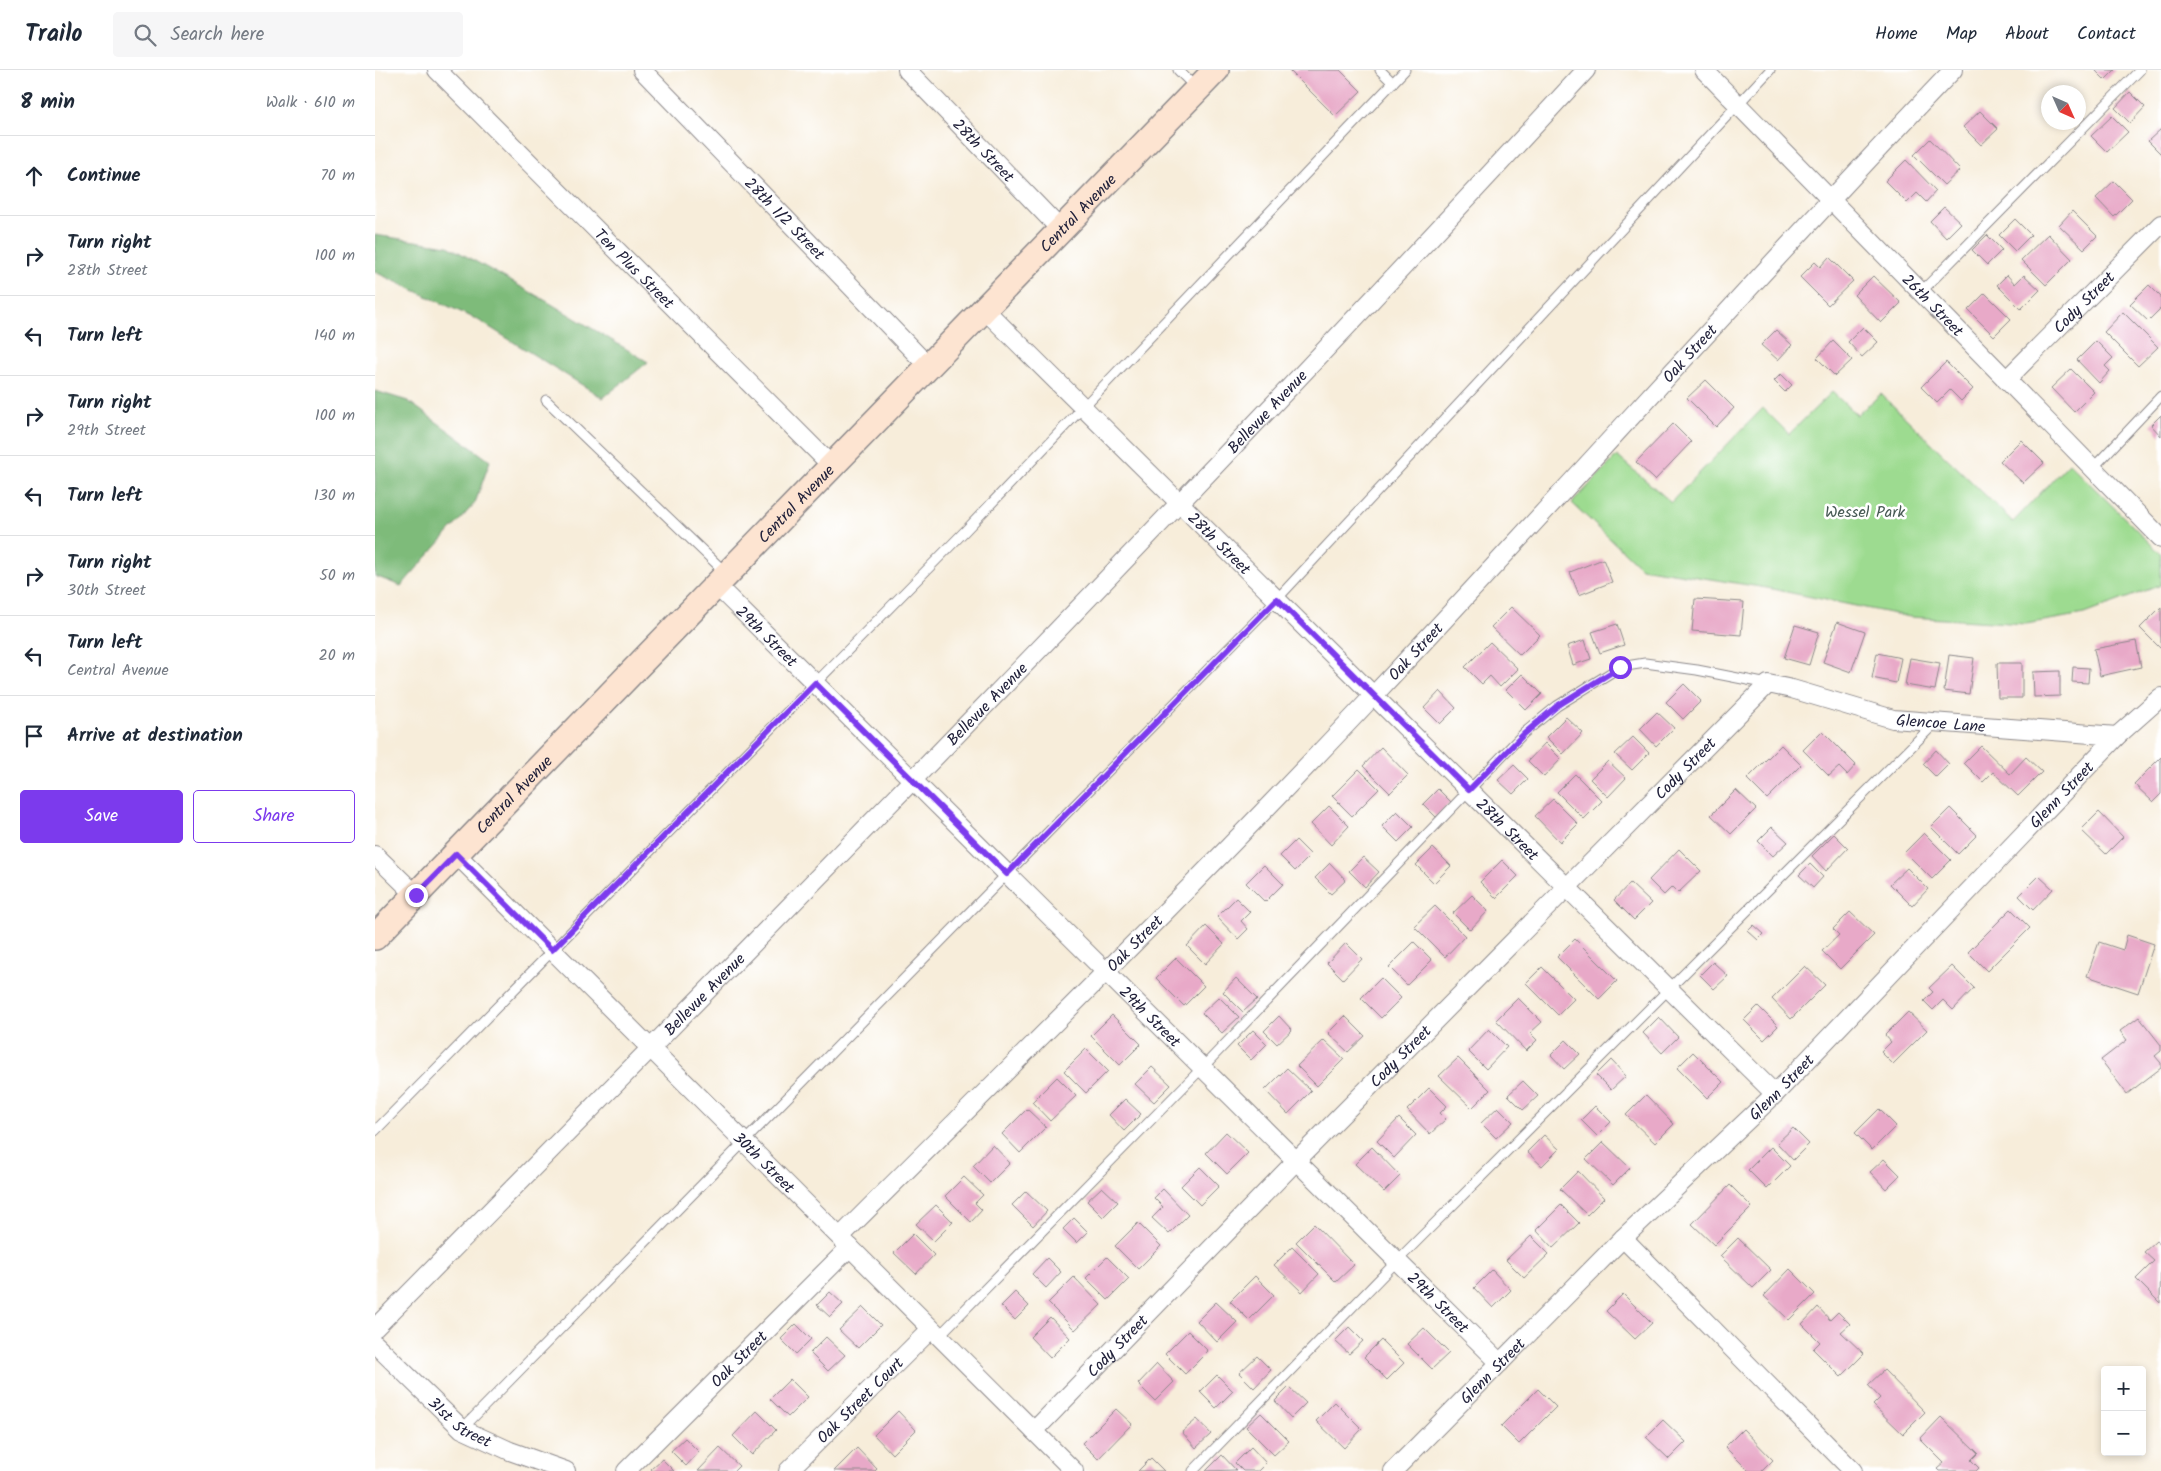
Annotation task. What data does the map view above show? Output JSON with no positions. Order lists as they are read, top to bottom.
{
  "streets": {
    "street": [
      "28th Street",
      "Central Avenue",
      "28th 1/2 Street",
      "Ten Plus Street",
      "Cody Street",
      "26th Street",
      "Oak Street",
      "Bellevue Avenue",
      "29th Street",
      "Glencoe Lane",
      "Glenn Street",
      "30th Street",
      "Oak Street Court",
      "31st Street"
    ]
  },
  "crossings": [
    ["28th Street", "Central Avenue"],
    ["28th Street", "Cody Street"],
    ["28th Street", "Oak Street"],
    ["28th Street", "Bellevue Avenue"],
    ["28th Street", "Glenn Street"],
    ["Central Avenue", "28th 1/2 Street"],
    ["Central Avenue", "Ten Plus Street"],
    ["Central Avenue", "29th Street"],
    ["Central Avenue", "30th Street"],
    ["Cody Street", "26th Street"],
    ["Cody Street", "29th Street"],
    ["Cody Street", "Glencoe Lane"],
    ["Cody Street", "30th Street"],
    ["26th Street", "Oak Street"],
    ["Oak Street", "29th Street"],
    ["Oak Street", "30th Street"],
    ["Bellevue Avenue", "29th Street"],
    ["Bellevue Avenue", "30th Street"],
    ["29th Street", "Glenn Street"],
    ["Glencoe Lane", "Glenn Street"],
    ["30th Street", "Oak Street Court"]
  ],
  "parks": ["Wessel Park"],
  "north": "bottom right",
  "page": {
    "header": "Trailo",
    "search": "Search here",
    "nav": [
      "Home",
      "Map",
      "About",
      "Contact"
    ],
    "heading": ["8 min", "Walk · 610 m"],
    "list": [
      ["Continue", "70 m"],
      ["Turn right", "28th Street", "100 m"],
      ["Turn left", "140 m"],
      ["Turn right", "29th Street", "100 m"],
      ["Turn left", "130 m"],
      ["Turn right", "30th Street", "50 m"],
      ["Turn left", "Central Avenue", "20 m"],
      "Arrive at destination"
    ],
    "buttons": ["Save", "Share"],
    "map_buttons": ["+", "−"]
  }
}
